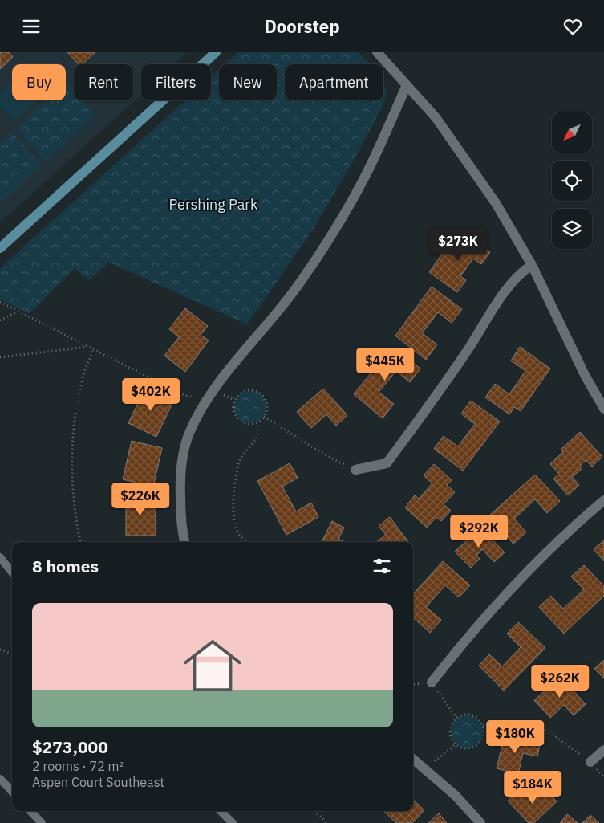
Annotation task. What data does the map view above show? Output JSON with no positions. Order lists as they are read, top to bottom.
{
  "parks": ["Pershing Park"],
  "north": "bottom left",
  "page": {
    "header": "Doorstep",
    "chip": [
      "Buy",
      "Rent",
      "Filters",
      "New",
      "Apartment"
    ],
    "price": [
      "$273K",
      "$445K",
      "$402K",
      "$226K",
      "$292K",
      "$262K",
      "$180K",
      "$184K"
    ],
    "heading": "8 homes",
    "list": [
      {
        "name": "$273,000",
        "note": "2 rooms · 72 m² · Aspen Court Southeast"
      }
    ]
  }
}
